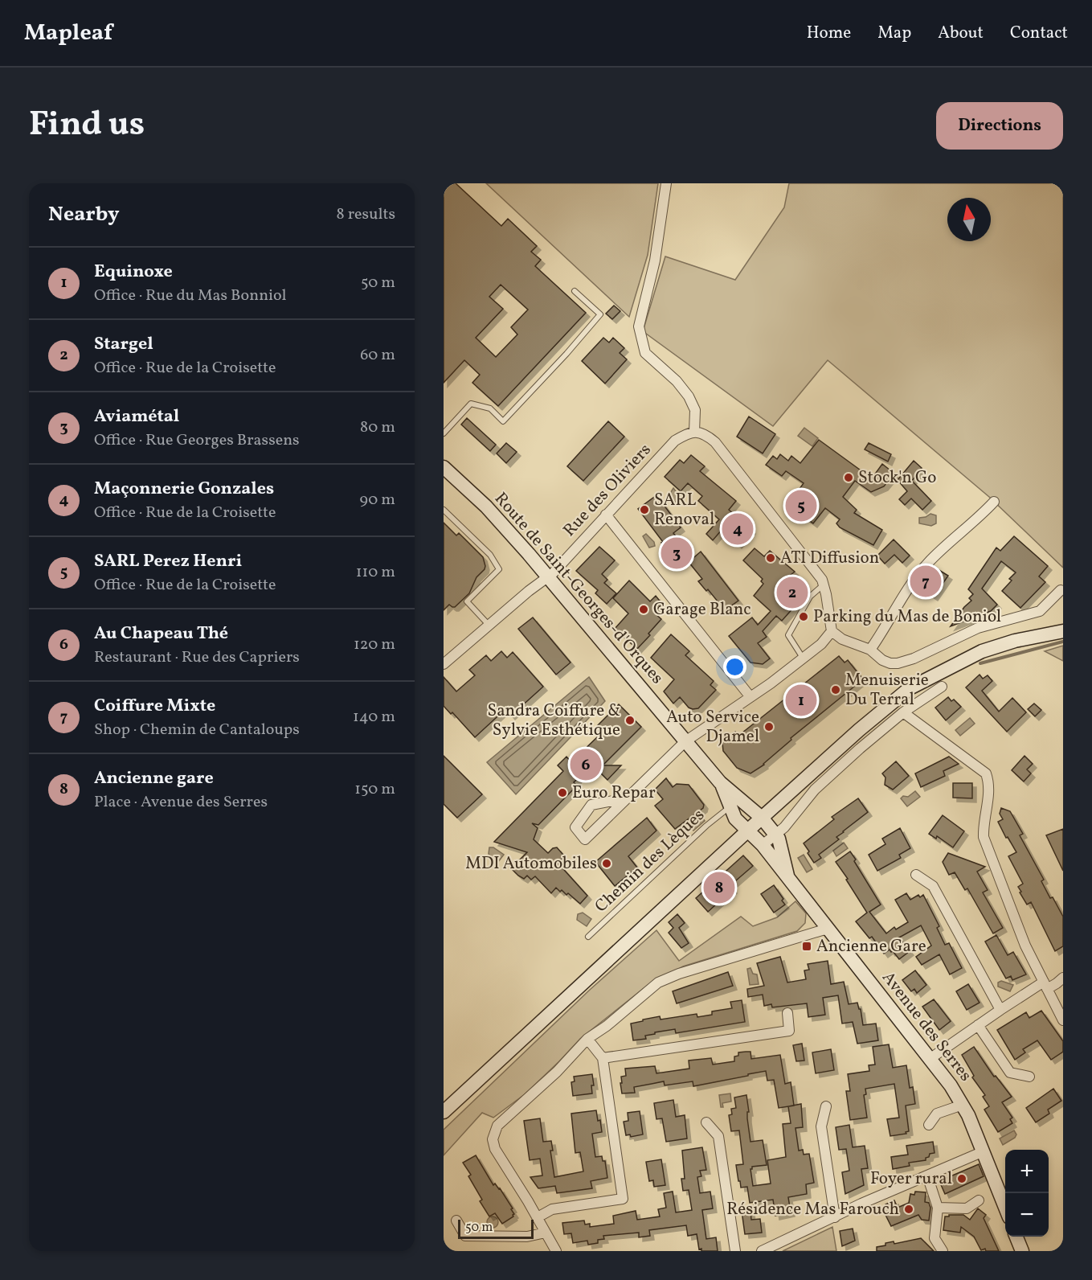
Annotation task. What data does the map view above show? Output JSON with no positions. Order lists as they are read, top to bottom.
{
  "streets": {
    "street": ["Rue des Oliviers", "Route de Saint-Georges-d'Orques", "Avenue des Serres"],
    "lane": ["Chemin des Lèques"]
  },
  "crossings": [
    ["Rue des Oliviers", "Route de Saint-Georges-d'Orques"],
    ["Route de Saint-Georges-d'Orques", "Chemin des Lèques"],
    ["Route de Saint-Georges-d'Orques", "Avenue des Serres"]
  ],
  "places": {
    "other": [
      "Stock'n Go",
      "SARL Renoval",
      "ATI Diffusion",
      "Garage Blanc",
      "Parking du Mas de Boniol",
      "Menuiserie Du Terral",
      "Sandra Coiffure & Sylvie Esthétique",
      "Auto Service Djamel",
      "Euro Repar",
      "MDI Automobiles",
      "Foyer rural",
      "Résidence Mas Farouch"
    ],
    "transit": ["Ancienne Gare"]
  },
  "scale_bar": "50 m",
  "north": "top",
  "page": {
    "header": "Mapleaf",
    "nav": [
      "Home",
      "Map",
      "About",
      "Contact"
    ],
    "title": "Find us",
    "buttons": "Directions",
    "heading": ["Nearby", "8 results"],
    "list": [
      {
        "mark": "1",
        "name": "Equinoxe",
        "note": "Office · Rue du Mas Bonniol",
        "value": "50 m"
      },
      {
        "mark": "2",
        "name": "Stargel",
        "note": "Office · Rue de la Croisette",
        "value": "60 m"
      },
      {
        "mark": "3",
        "name": "Aviamétal",
        "note": "Office · Rue Georges Brassens",
        "value": "80 m"
      },
      {
        "mark": "4",
        "name": "Maçonnerie Gonzales",
        "note": "Office · Rue de la Croisette",
        "value": "90 m"
      },
      {
        "mark": "5",
        "name": "SARL Perez Henri",
        "note": "Office · Rue de la Croisette",
        "value": "110 m"
      },
      {
        "mark": "6",
        "name": "Au Chapeau Thé",
        "note": "Restaurant · Rue des Capriers",
        "value": "120 m"
      },
      {
        "mark": "7",
        "name": "Coiffure Mixte",
        "note": "Shop · Chemin de Cantaloups",
        "value": "140 m"
      },
      {
        "mark": "8",
        "name": "Ancienne gare",
        "note": "Place · Avenue des Serres",
        "value": "150 m"
      }
    ],
    "pins": [
      "5",
      "4",
      "3",
      "7",
      "2",
      "1",
      "6",
      "8"
    ],
    "map_buttons": ["+", "−"],
    "scale": "50 m"
  }
}
